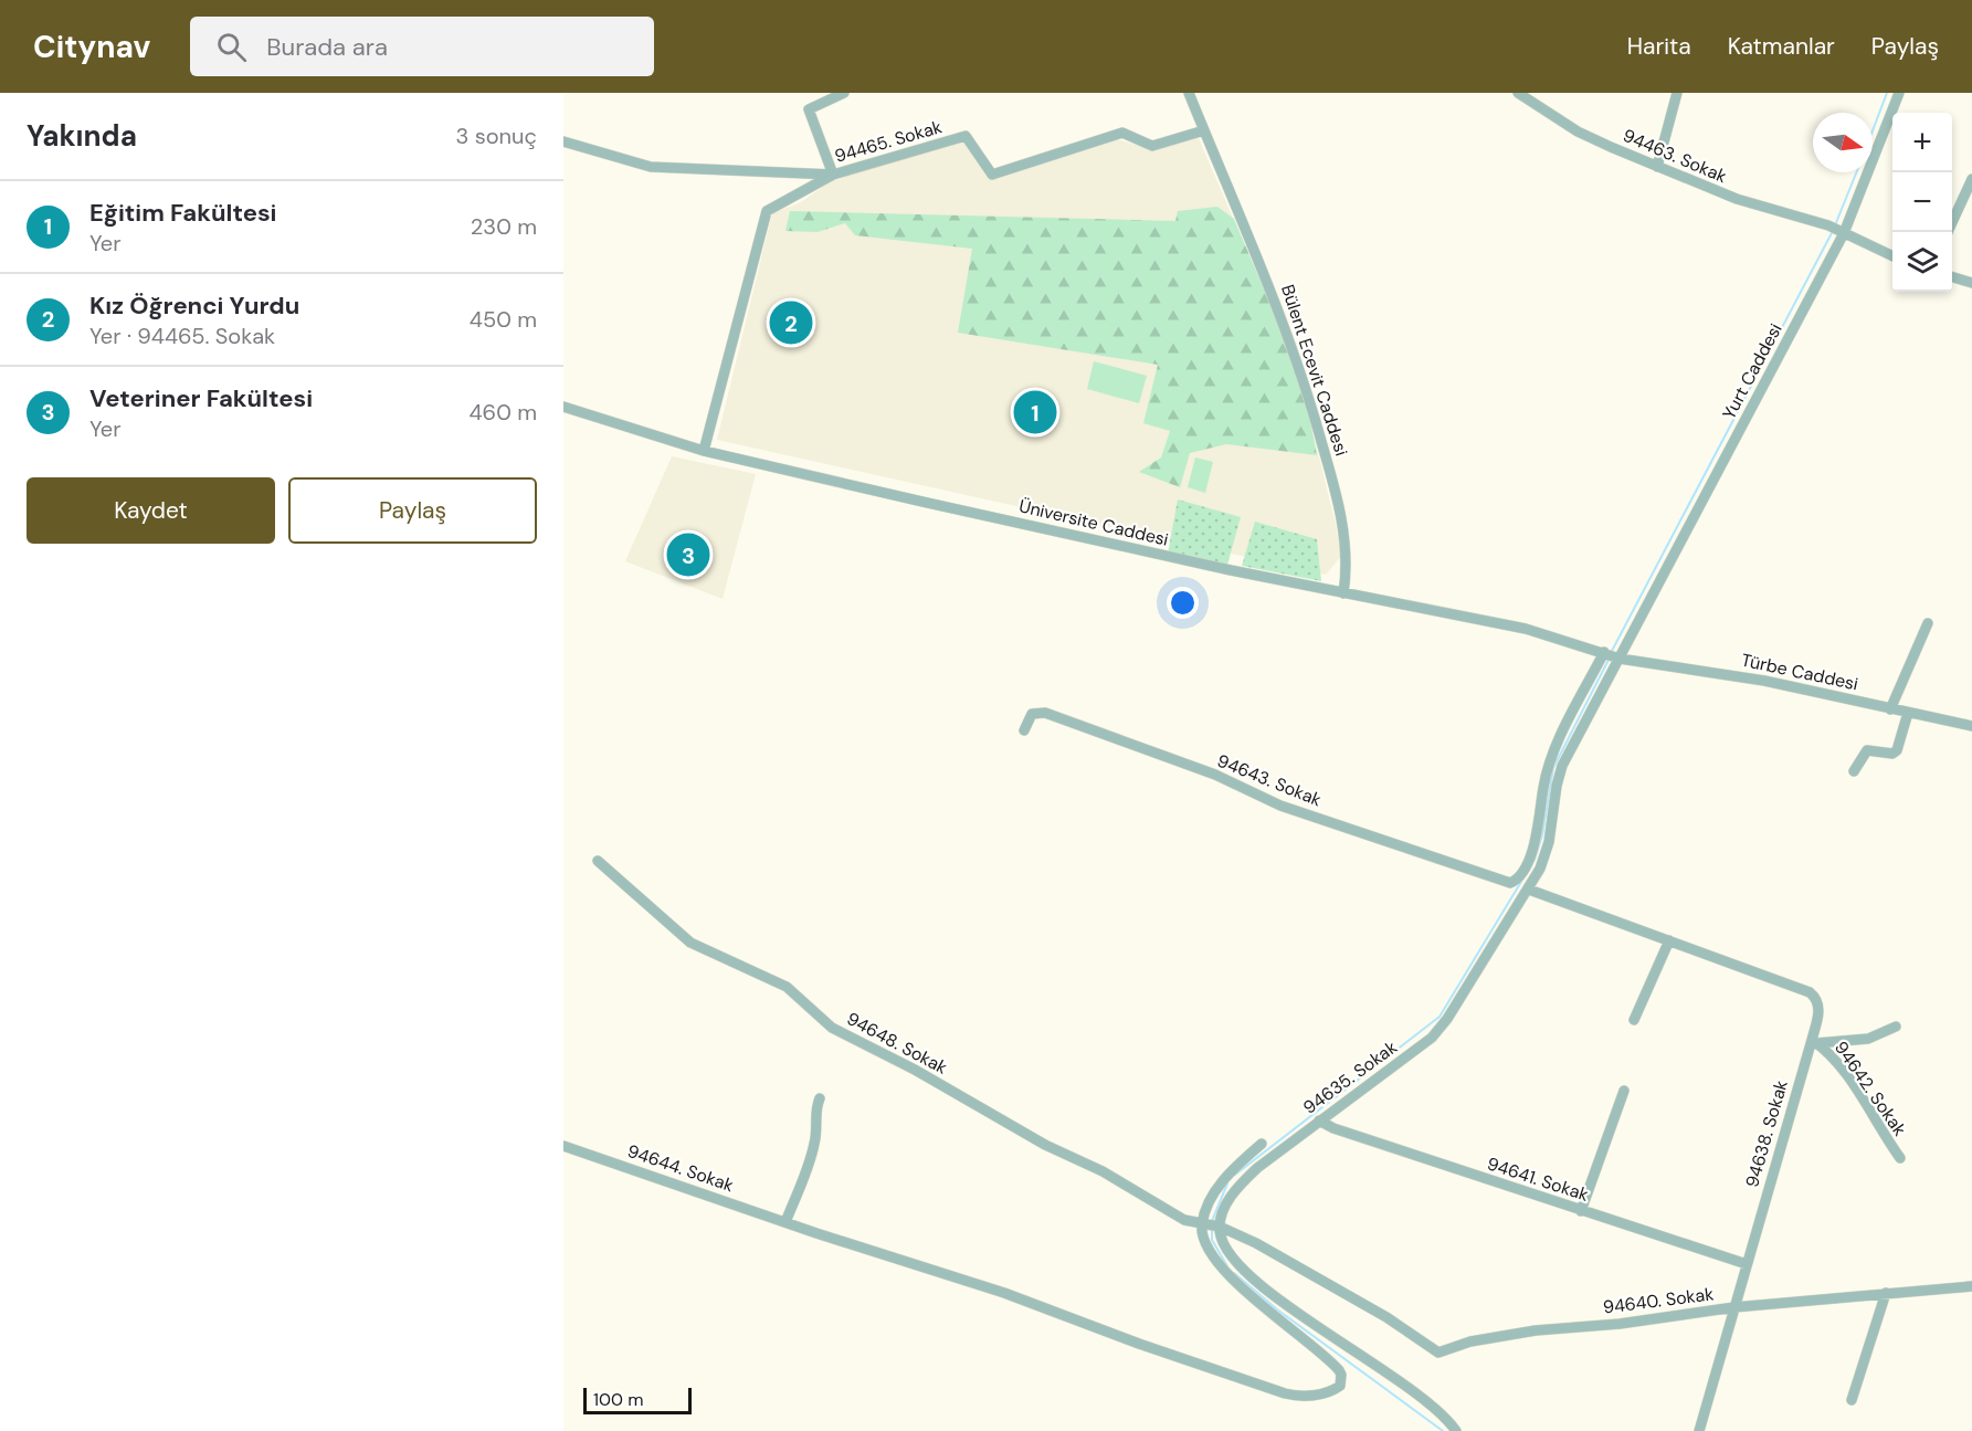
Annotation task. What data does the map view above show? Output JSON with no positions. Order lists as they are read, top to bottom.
{
  "streets": {
    "street": [
      "94465. Sokak",
      "94463. Sokak",
      "Bülent Ecevit Caddesi",
      "Yurt Caddesi",
      "Üniversite Caddesi",
      "Türbe Caddesi",
      "94643. Sokak",
      "94648. Sokak",
      "94635. Sokak",
      "94642. Sokak",
      "94638. Sokak",
      "94644. Sokak",
      "94641. Sokak",
      "94640. Sokak"
    ]
  },
  "crossings": [
    ["94465. Sokak", "Bülent Ecevit Caddesi"],
    ["94465. Sokak", "Üniversite Caddesi"],
    ["94463. Sokak", "Yurt Caddesi"],
    ["Bülent Ecevit Caddesi", "Üniversite Caddesi"],
    ["Yurt Caddesi", "Üniversite Caddesi"],
    ["Yurt Caddesi", "Türbe Caddesi"],
    ["Yurt Caddesi", "94635. Sokak"],
    ["Üniversite Caddesi", "Türbe Caddesi"],
    ["Üniversite Caddesi", "94643. Sokak"],
    ["Üniversite Caddesi", "94635. Sokak"],
    ["Türbe Caddesi", "94635. Sokak"],
    ["94648. Sokak", "94635. Sokak"],
    ["94648. Sokak", "94644. Sokak"],
    ["94648. Sokak", "94640. Sokak"],
    ["94635. Sokak", "94638. Sokak"],
    ["94635. Sokak", "94641. Sokak"],
    ["94635. Sokak", "94640. Sokak"],
    ["94642. Sokak", "94638. Sokak"],
    ["94638. Sokak", "94641. Sokak"],
    ["94638. Sokak", "94640. Sokak"]
  ],
  "scale_bar": "100 m",
  "north": "right",
  "page": {
    "header": "Citynav",
    "search": "Burada ara",
    "nav": ["Harita", "Katmanlar", "Paylaş"],
    "heading": ["Yakında", "3 sonuç"],
    "map_buttons": ["+", "−"],
    "list": [
      {
        "mark": "1",
        "name": "Eğitim Fakültesi",
        "note": "Yer",
        "value": "230 m"
      },
      {
        "mark": "2",
        "name": "Kız Öğrenci Yurdu",
        "note": "Yer · 94465. Sokak",
        "value": "450 m"
      },
      {
        "mark": "3",
        "name": "Veteriner Fakültesi",
        "note": "Yer",
        "value": "460 m"
      }
    ],
    "pins": ["2", "1", "3"],
    "buttons": ["Kaydet", "Paylaş"],
    "scale": "100 m"
  }
}
